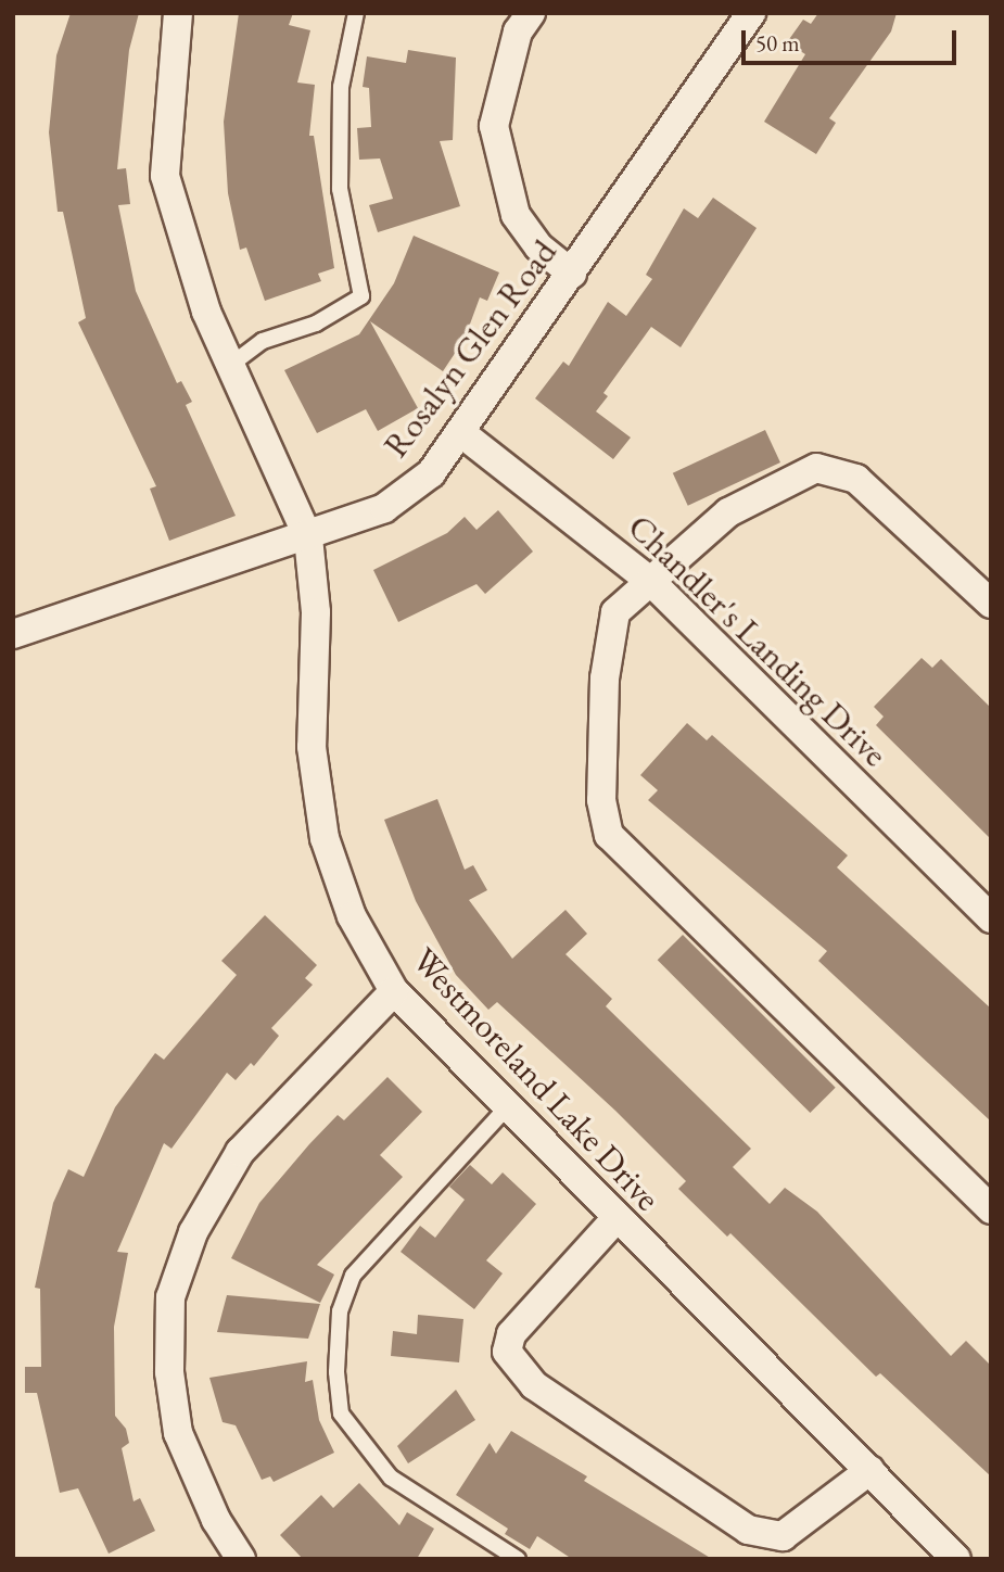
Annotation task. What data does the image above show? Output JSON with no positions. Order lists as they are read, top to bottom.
{
  "streets": {
    "street": ["Rosalyn Glen Road", "Chandler's Landing Drive", "Westmoreland Lake Drive"]
  },
  "crossings": [
    ["Rosalyn Glen Road", "Chandler's Landing Drive"],
    ["Rosalyn Glen Road", "Westmoreland Lake Drive"]
  ],
  "scale_bar": "50 m"
}
